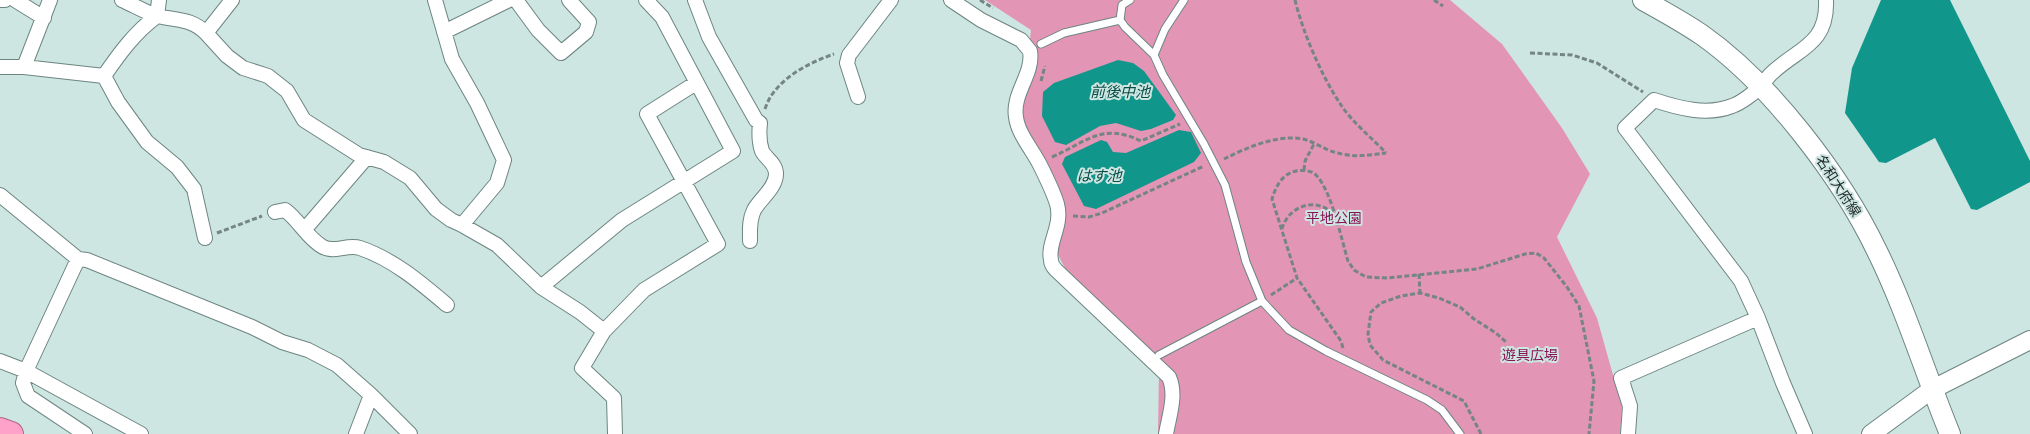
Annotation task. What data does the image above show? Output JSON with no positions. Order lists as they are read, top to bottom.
{
  "streets": {
    "main road": ["名和大府線"]
  },
  "water": ["前後中池", "はす池"],
  "parks": ["平地公園", "遊具広場"]
}
